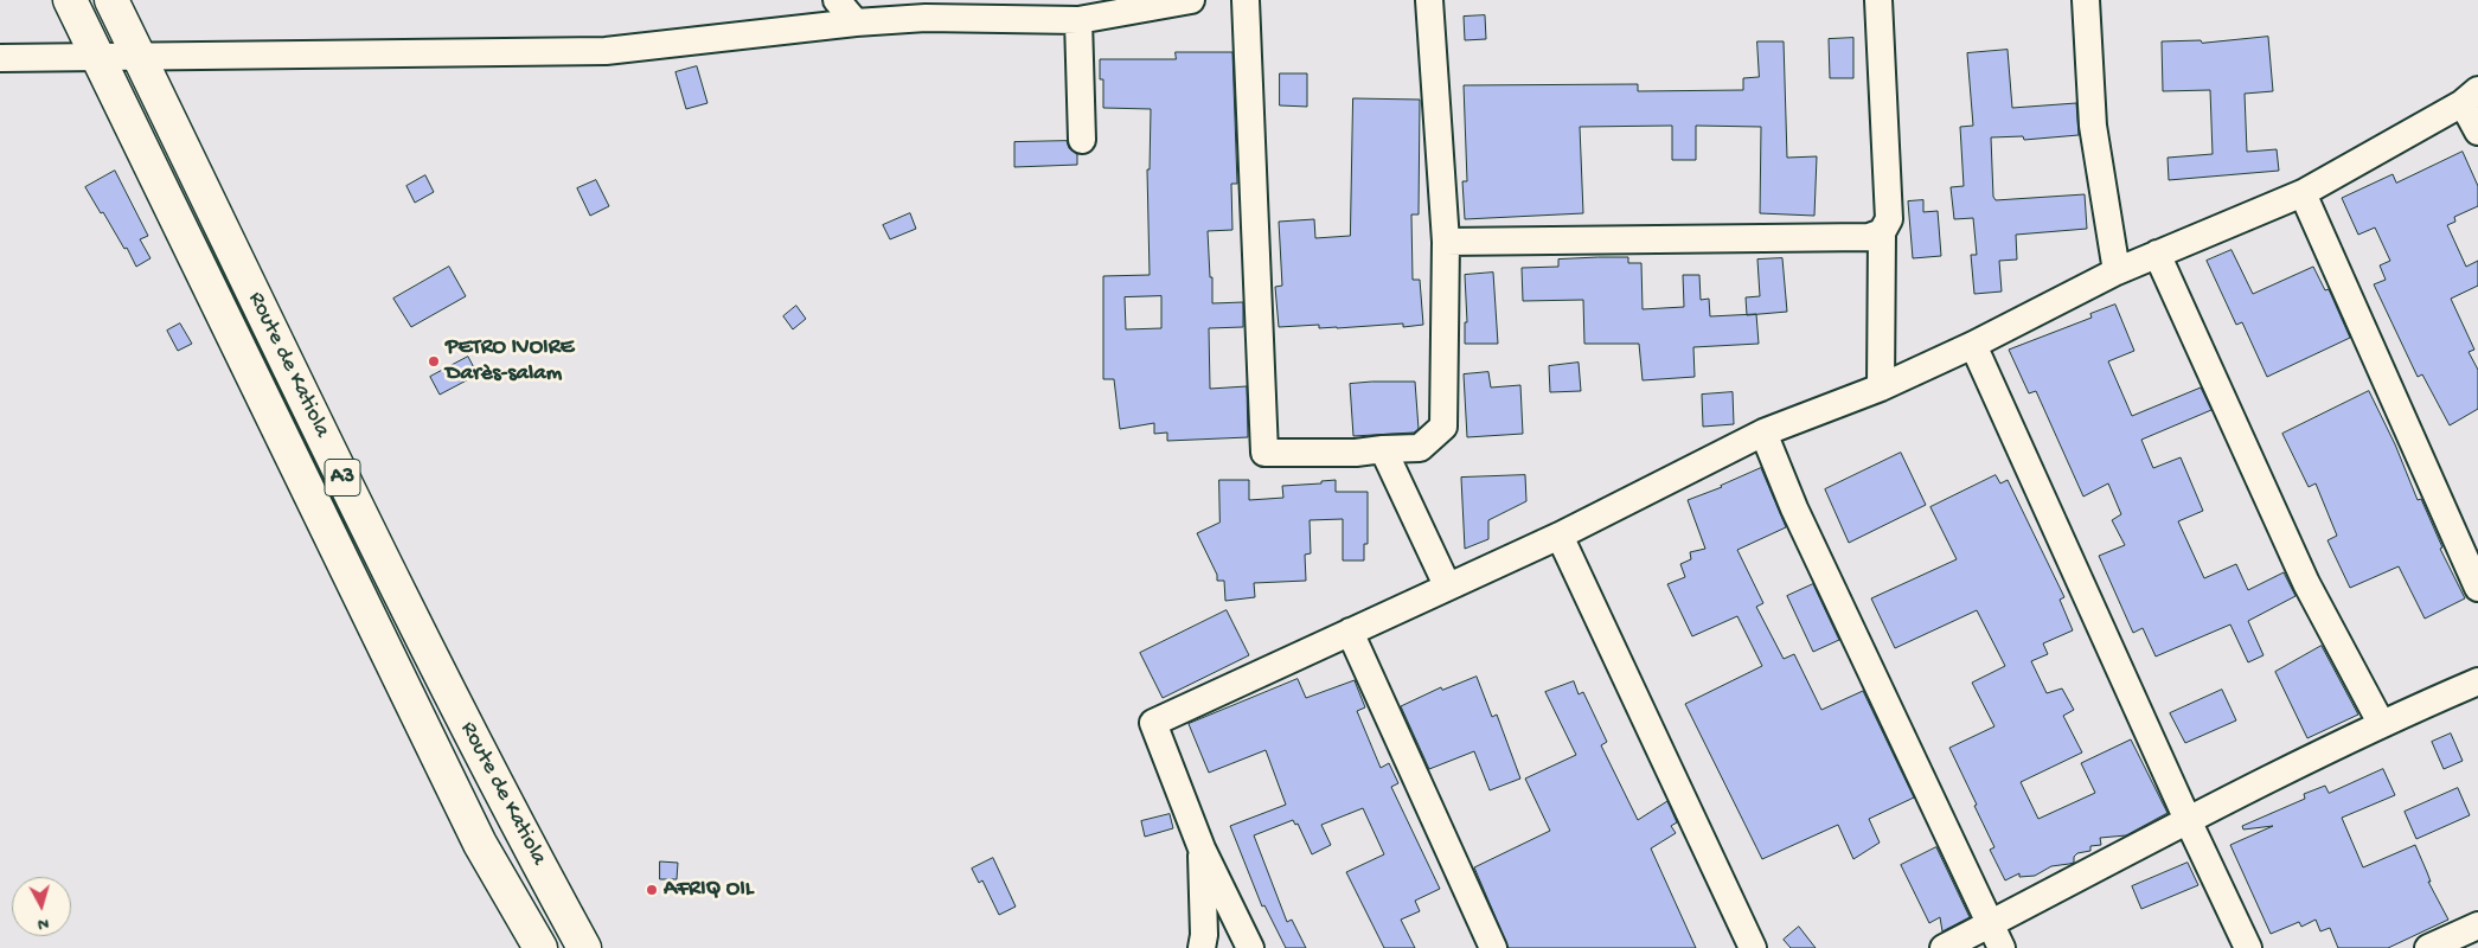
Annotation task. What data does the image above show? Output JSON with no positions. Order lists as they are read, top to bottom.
{
  "streets": {
    "highway": ["Route de Katiola", "A3"]
  },
  "places": ["PETRO IVOIRE Darès-salam", "AFRIQ OIL"],
  "north": "bottom"
}
